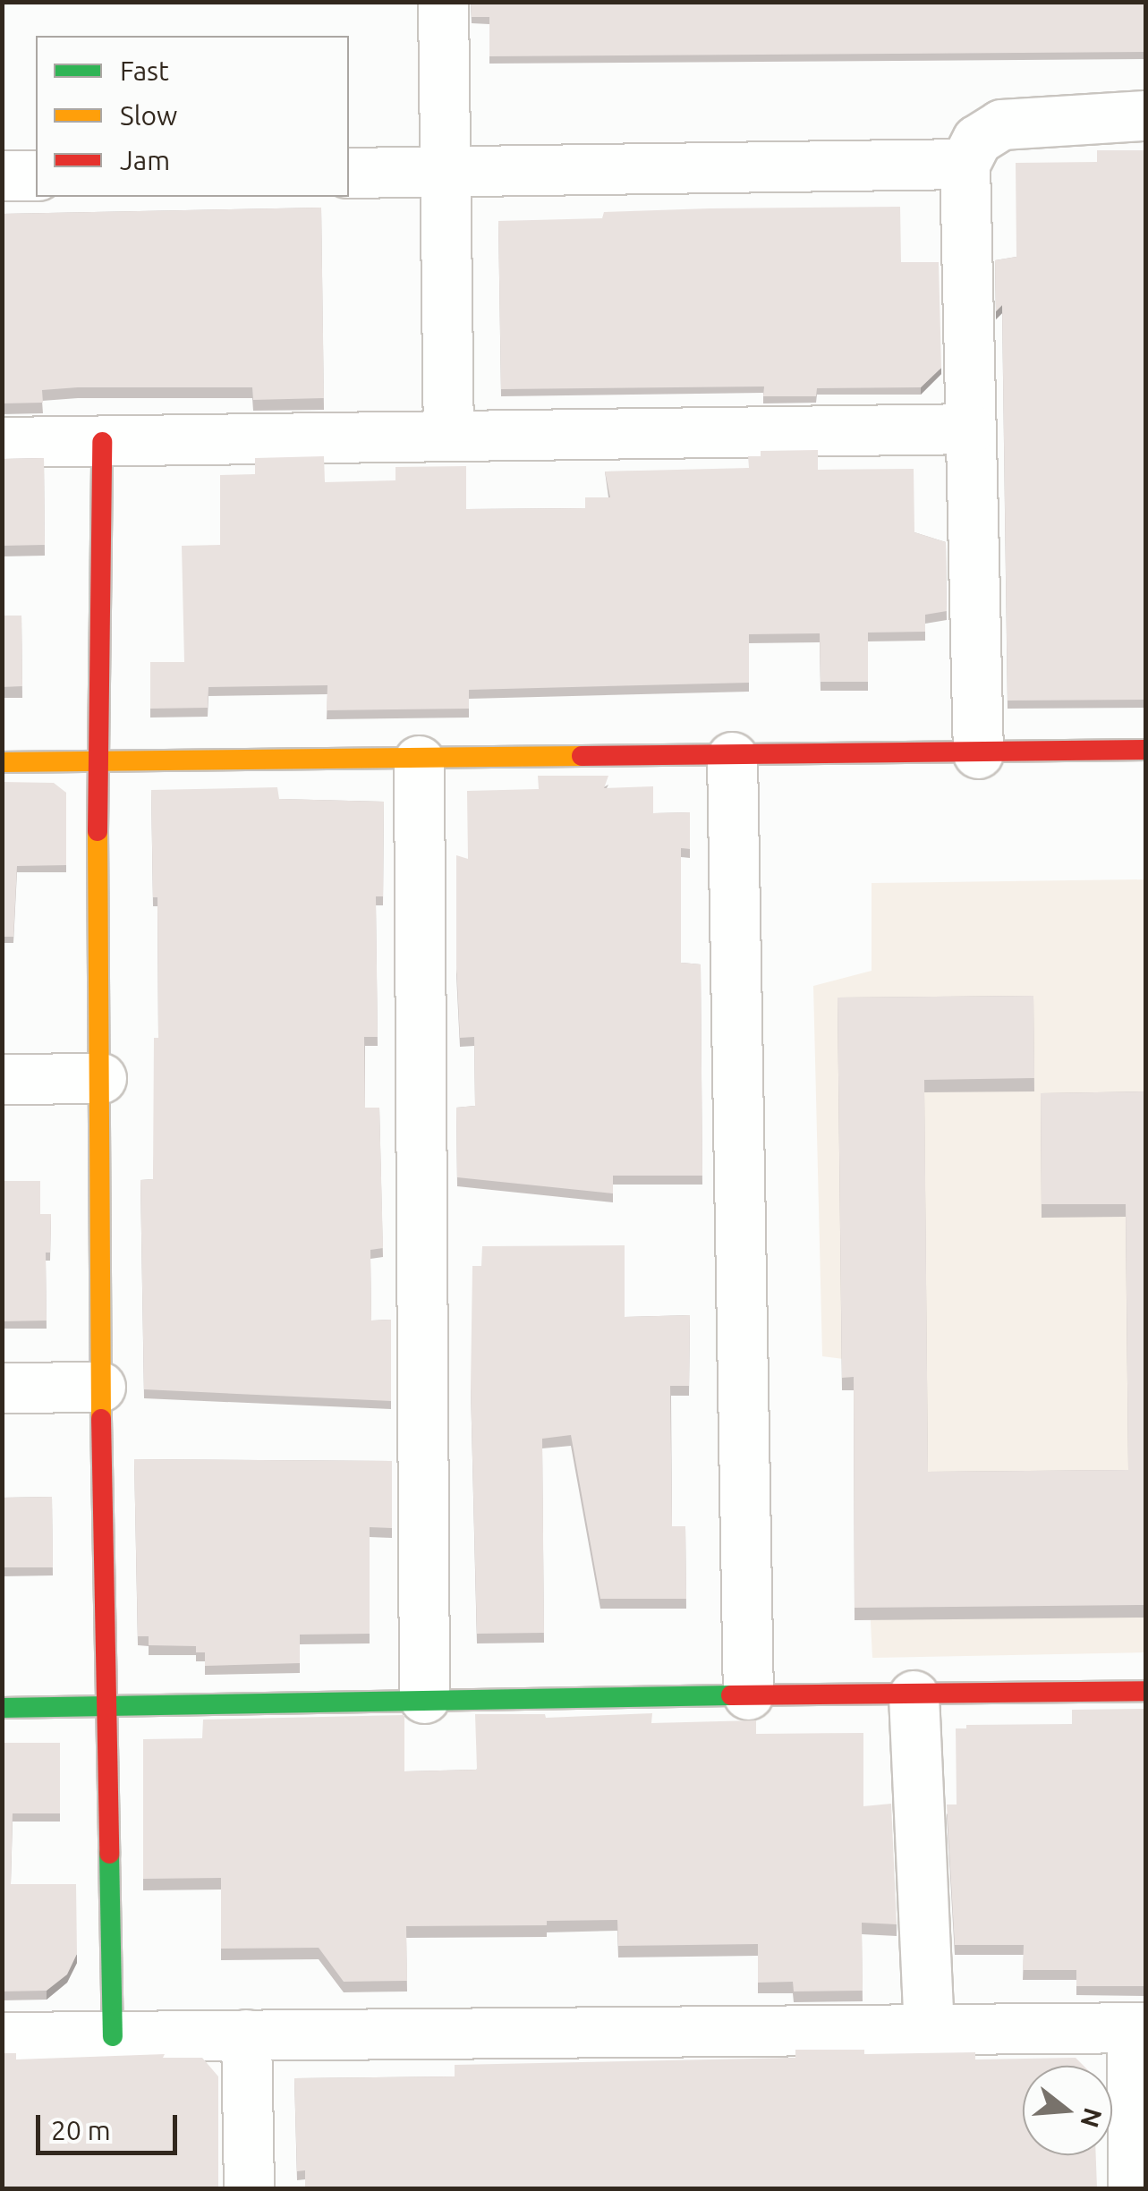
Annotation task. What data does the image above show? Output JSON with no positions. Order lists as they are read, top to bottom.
{
  "legend": ["Fast", "Slow", "Jam"],
  "scale_bar": "20 m",
  "north": "right"
}
